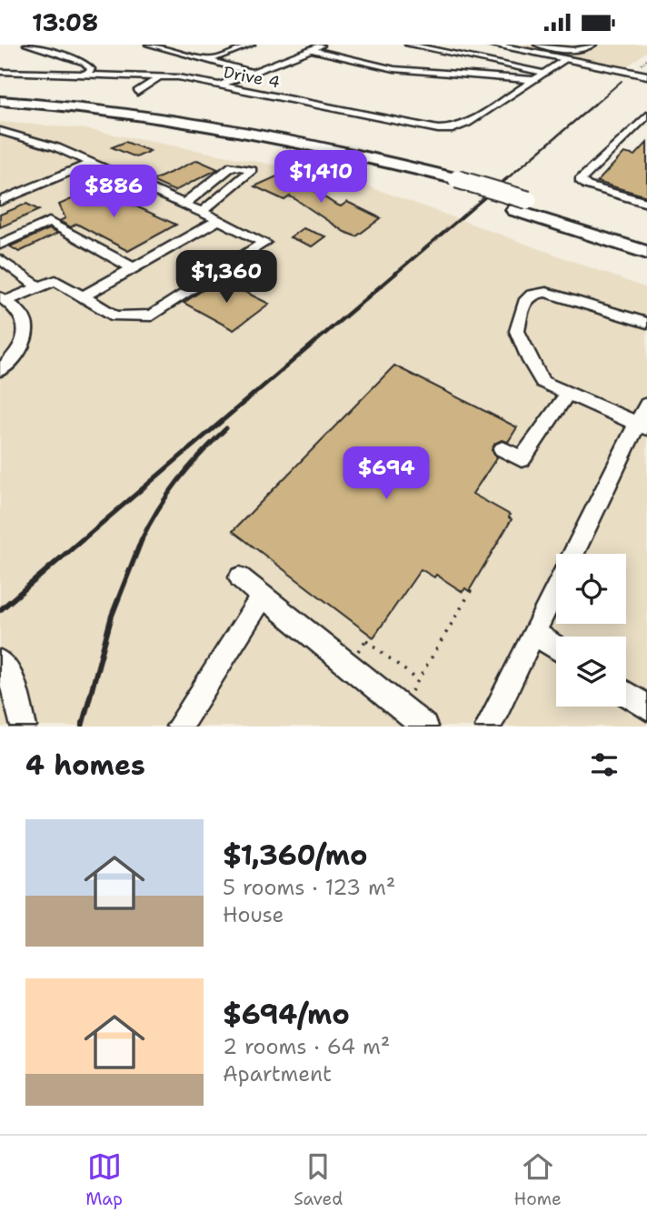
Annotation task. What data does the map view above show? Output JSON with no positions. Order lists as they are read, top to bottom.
{
  "streets": {
    "street": ["Drive 4"]
  },
  "page": {
    "status": "13:08",
    "price": [
      "$1,410",
      "$886",
      "$1,360",
      "$694"
    ],
    "heading": "4 homes",
    "list": [
      {
        "name": "$1,360/mo",
        "note": "5 rooms · 123 m² · House"
      },
      {
        "name": "$694/mo",
        "note": "2 rooms · 64 m² · Apartment"
      }
    ],
    "tabs": ["Map", "Saved", "Home"]
  }
}
